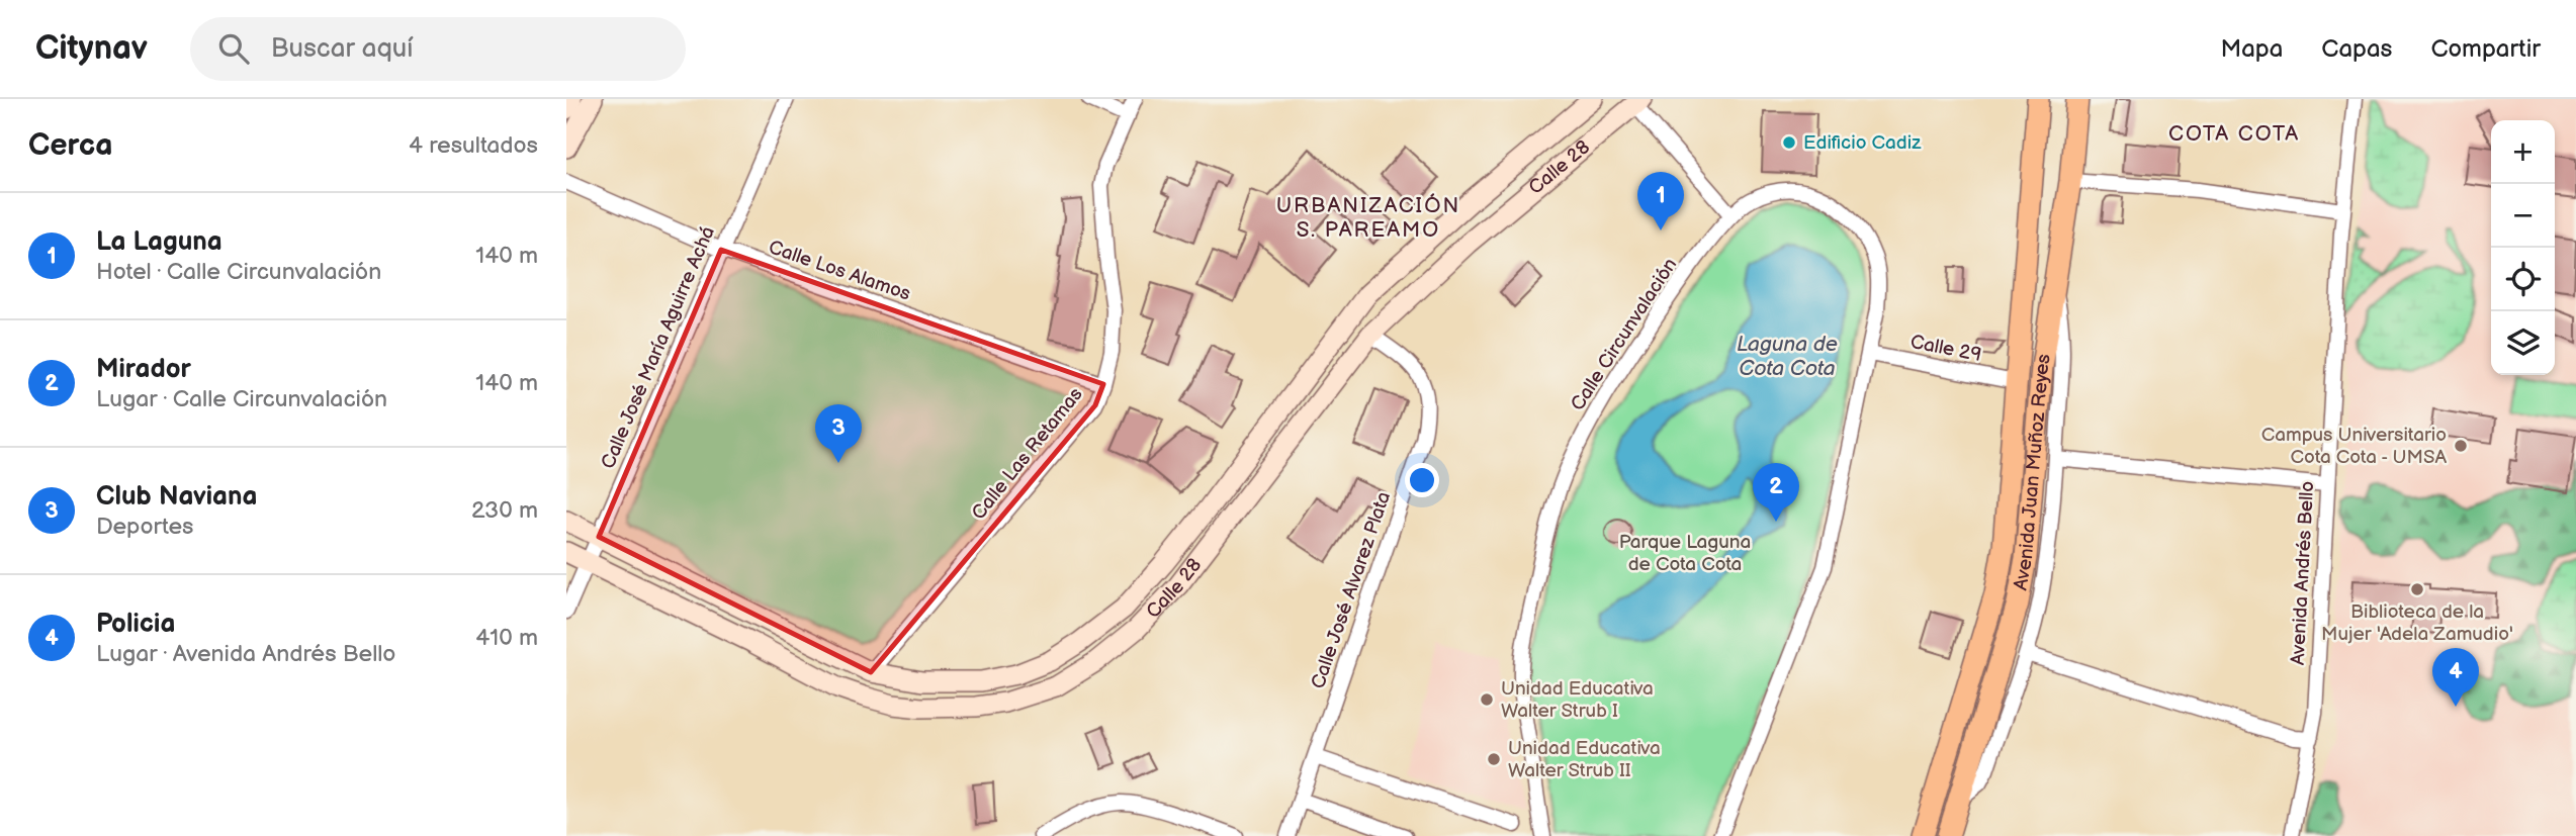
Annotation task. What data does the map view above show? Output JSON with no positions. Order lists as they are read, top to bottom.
{
  "streets": {
    "main road": ["Calle 28", "Avenida Juan Muñoz Reyes"],
    "street": [
      "Calle Los Alamos",
      "Calle Circunvalación",
      "Calle José María Aguirre Achá",
      "Calle 29",
      "Calle Las Retamas",
      "Avenida Andrés Bello",
      "Calle José Alvarez Plata"
    ]
  },
  "crossings": [
    ["Calle 28", "Calle José María Aguirre Achá"],
    ["Calle 28", "Calle Las Retamas"],
    ["Calle 28", "Calle José Alvarez Plata"],
    ["Calle Los Alamos", "Calle José María Aguirre Achá"],
    ["Calle Los Alamos", "Calle Las Retamas"],
    ["Calle Circunvalación", "Calle 29"],
    ["Calle 29", "Avenida Juan Muñoz Reyes"]
  ],
  "districts": ["COTA COTA", "URBANIZACIÓN S. PAREAMO"],
  "water": ["Laguna de Cota Cota"],
  "parks": ["Parque Laguna de Cota Cota"],
  "places": [
    "Edificio Cadiz",
    "Campus Universitario Cota Cota - UMSA",
    "Biblioteca de la Mujer 'Adela Zamudio'",
    "Unidad Educativa Walter Strub I",
    "Unidad Educativa Walter Strub II"
  ],
  "page": {
    "header": "Citynav",
    "search": "Buscar aquí",
    "nav": ["Mapa", "Capas", "Compartir"],
    "heading": ["Cerca", "4 resultados"],
    "map_buttons": ["+", "−"],
    "pins": [
      "1",
      "3",
      "2",
      "4"
    ],
    "list": [
      {
        "mark": "1",
        "name": "La Laguna",
        "note": "Hotel · Calle Circunvalación",
        "value": "140 m"
      },
      {
        "mark": "2",
        "name": "Mirador",
        "note": "Lugar · Calle Circunvalación",
        "value": "140 m"
      },
      {
        "mark": "3",
        "name": "Club Naviana",
        "note": "Deportes",
        "value": "230 m"
      },
      {
        "mark": "4",
        "name": "Policia",
        "note": "Lugar · Avenida Andrés Bello",
        "value": "410 m"
      }
    ]
  }
}
